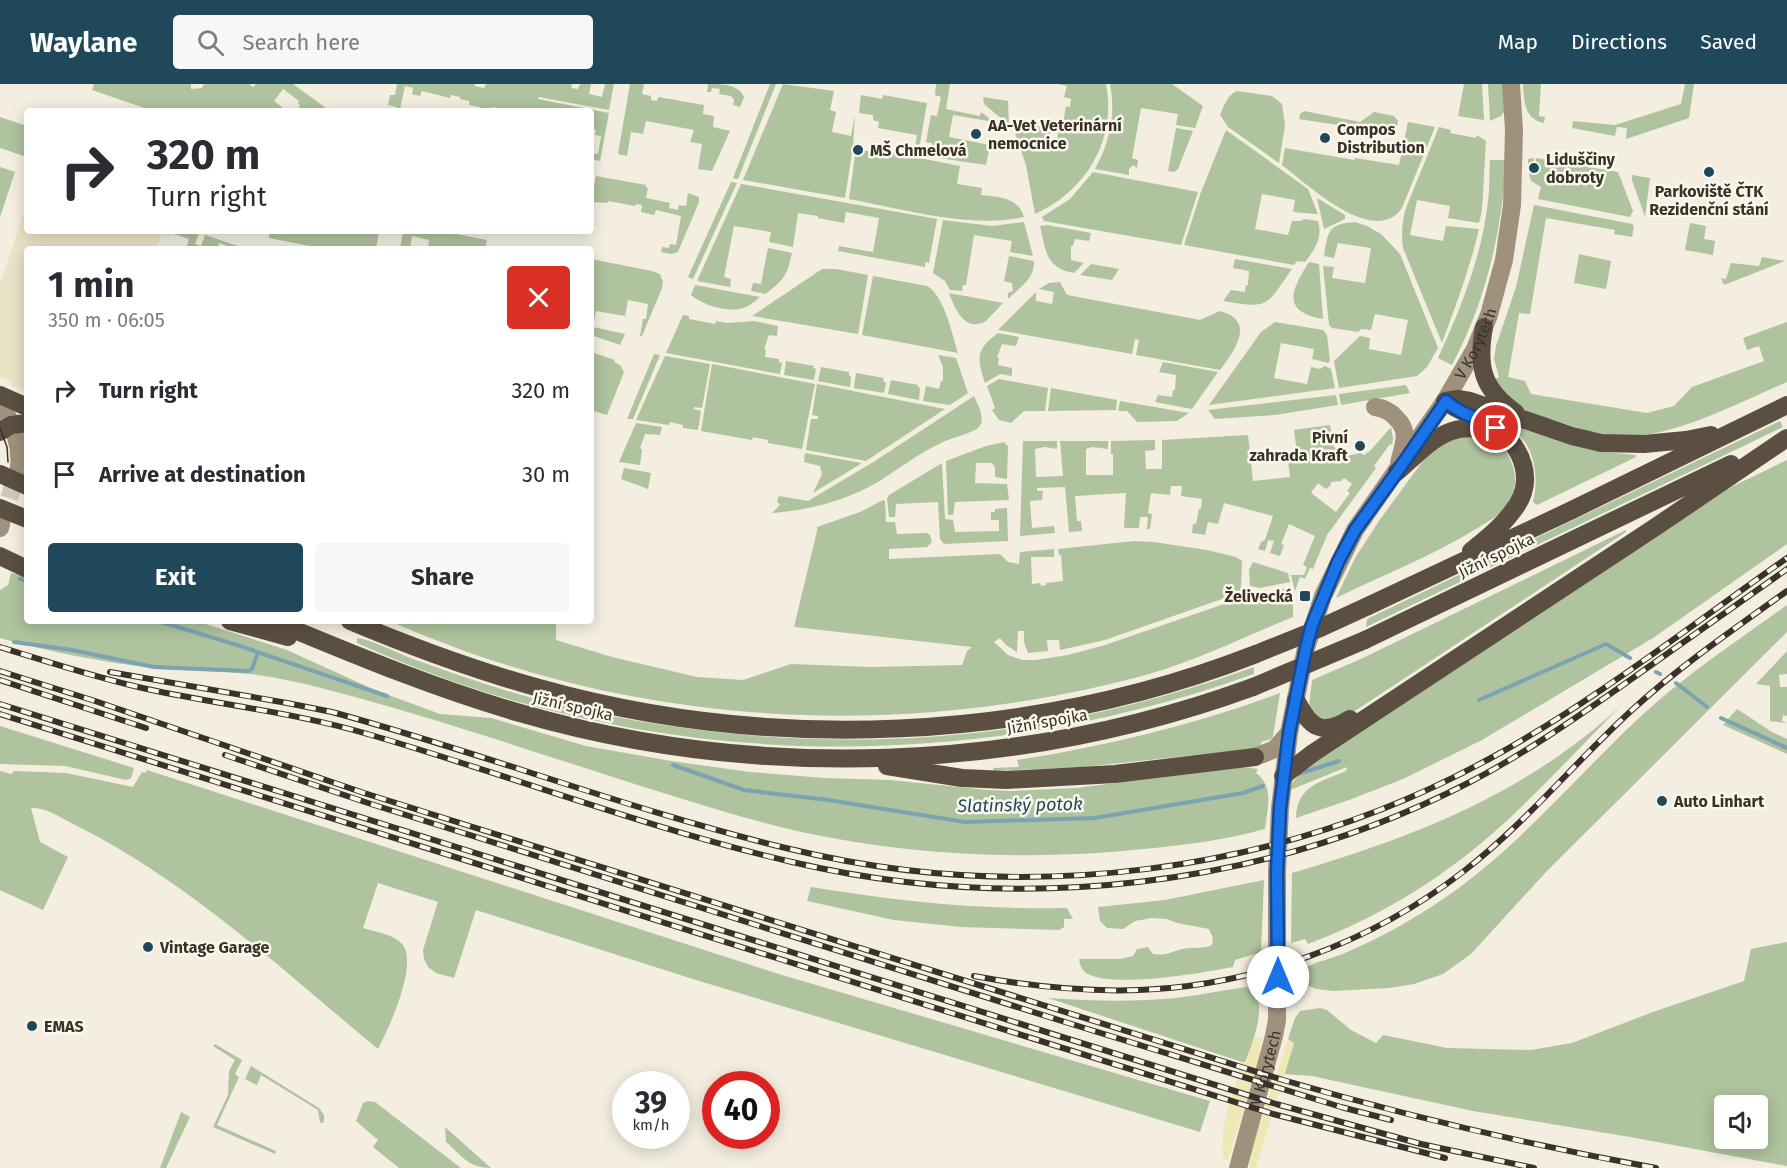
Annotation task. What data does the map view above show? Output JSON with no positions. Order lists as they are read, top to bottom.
{
  "streets": {
    "highway": ["Jižní spojka"],
    "street": ["V Korytech"]
  },
  "water": ["Slatinský potok"],
  "places": {
    "other": [
      "AA-Vet Veterinární nemocnice",
      "Compos Distribution",
      "MŠ Chmelová",
      "Liduščiny dobroty",
      "Parkoviště ČTK Rezidenční stání",
      "Pivní zahrada Kraft",
      "Auto Linhart",
      "Vintage Garage",
      "EMAS"
    ],
    "transit": ["Želivecká"]
  },
  "page": {
    "header": "Waylane",
    "search": "Search here",
    "nav": ["Map", "Directions", "Saved"],
    "turn": ["320 m", "Turn right"],
    "heading": ["1 min", "350 m · 06:05"],
    "list": [
      {
        "name": "Turn right",
        "value": "320 m"
      },
      {
        "name": "Arrive at destination",
        "value": "30 m"
      }
    ],
    "buttons": ["Exit", "Share"],
    "speed": "39 km/h",
    "limit": "40"
  }
}
